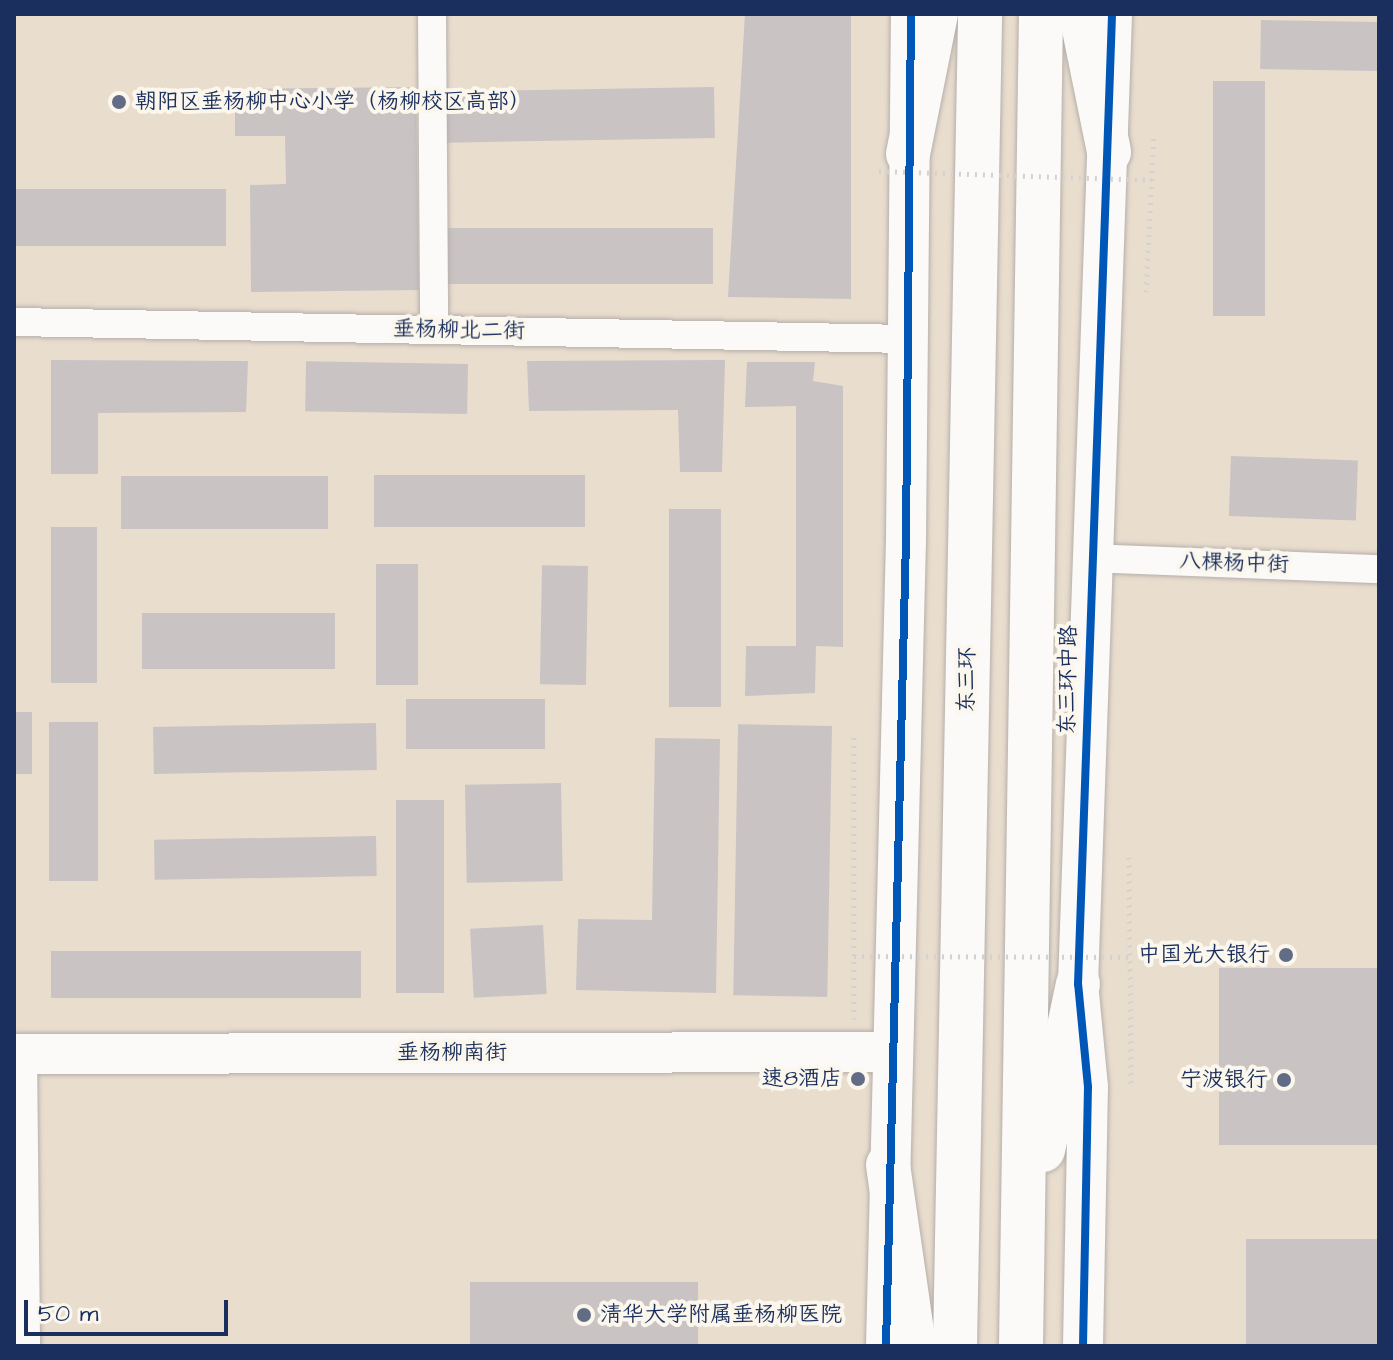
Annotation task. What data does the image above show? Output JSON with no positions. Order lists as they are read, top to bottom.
{
  "streets": {
    "highway": ["东三环"],
    "street": [
      "垂杨柳北二街",
      "八棵杨中街",
      "东三环中路",
      "垂杨柳南街"
    ]
  },
  "crossings": [
    ["八棵杨中街", "东三环中路"]
  ],
  "places": [
    "朝阳区垂杨柳中心小学（杨柳校区高部）",
    "中国光大银行",
    "速8酒店",
    "宁波银行",
    "清华大学附属垂杨柳医院"
  ],
  "scale_bar": "50 m"
}
